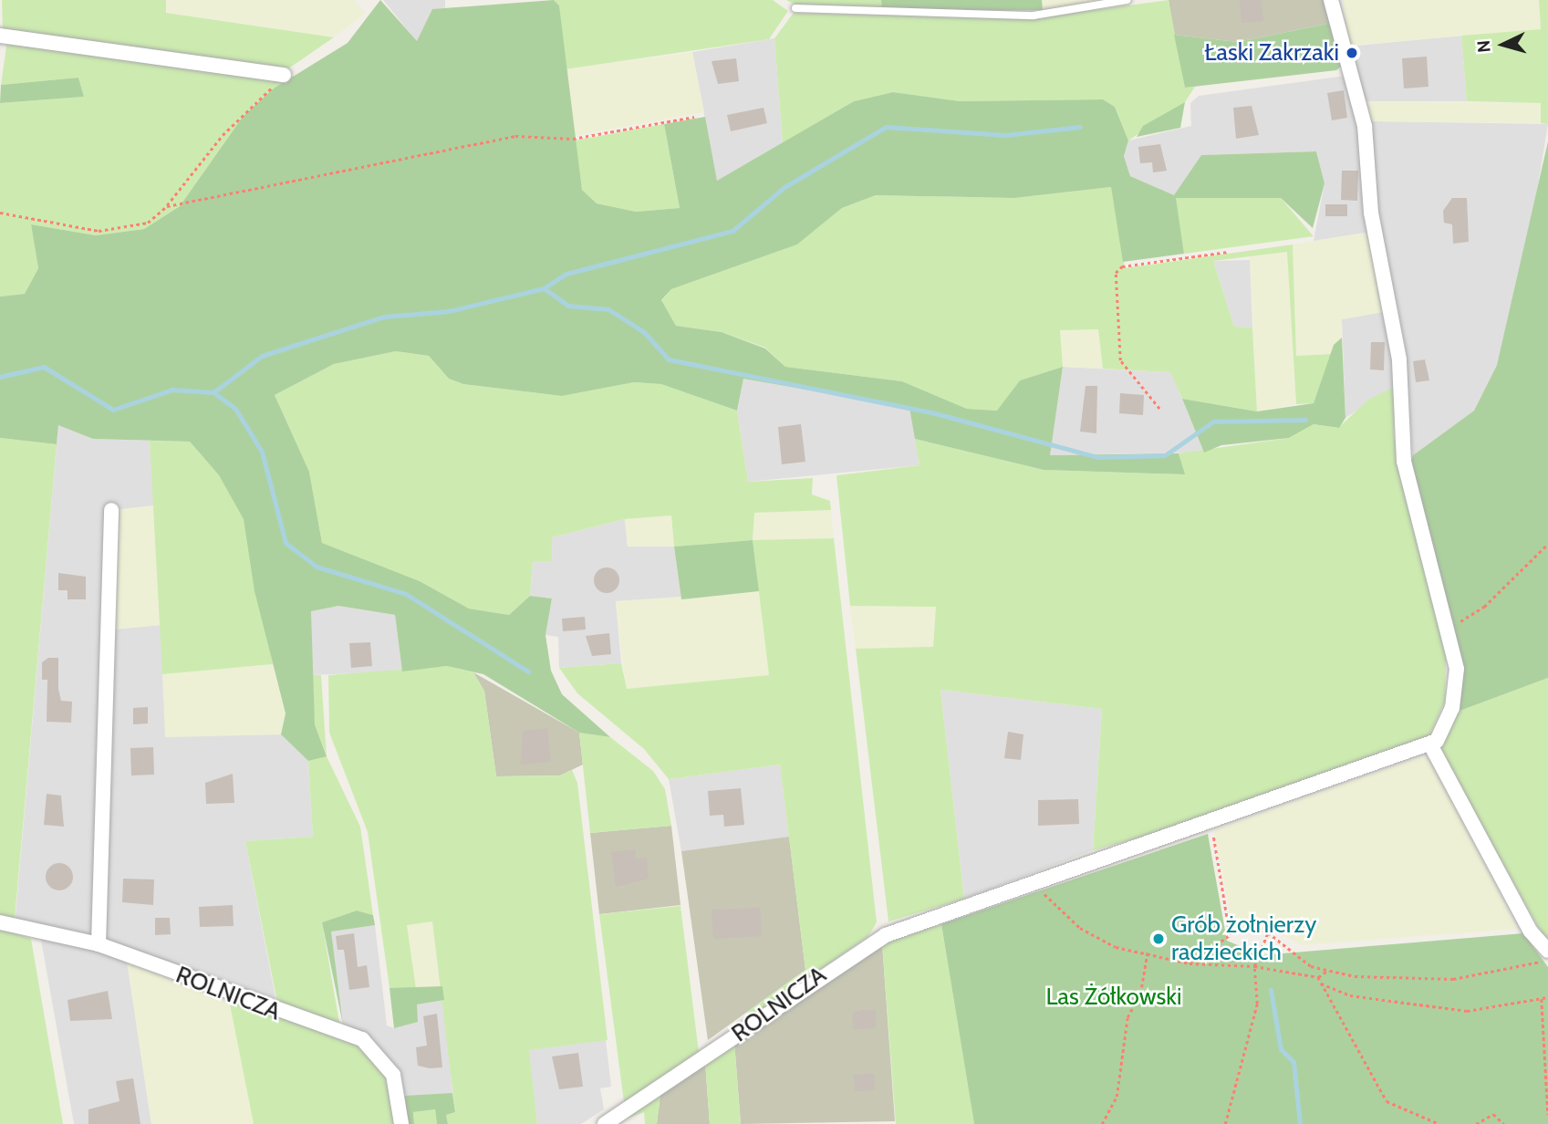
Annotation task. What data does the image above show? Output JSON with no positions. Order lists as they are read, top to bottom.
{
  "streets": {
    "street": ["ROLNICZA"]
  },
  "parks": ["Las Żółkowski"],
  "places": ["Łaski Zakrzaki", "Grób żołnierzy radzieckich"],
  "north": "left"
}
